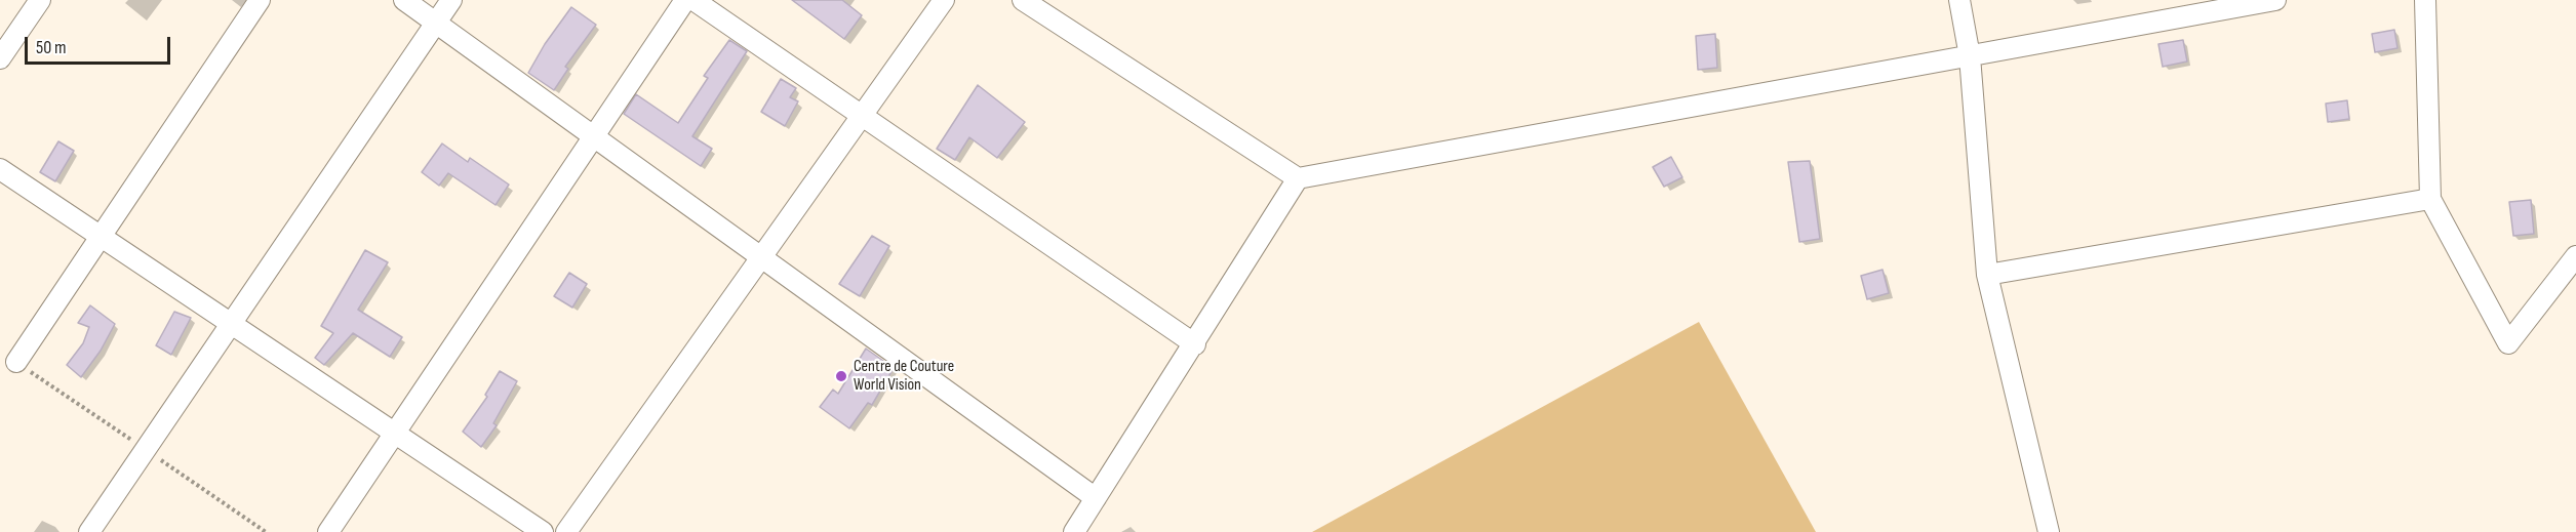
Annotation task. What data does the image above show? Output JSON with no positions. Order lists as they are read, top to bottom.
{
  "places": ["Centre de Couture World Vision"],
  "scale_bar": "50 m"
}
